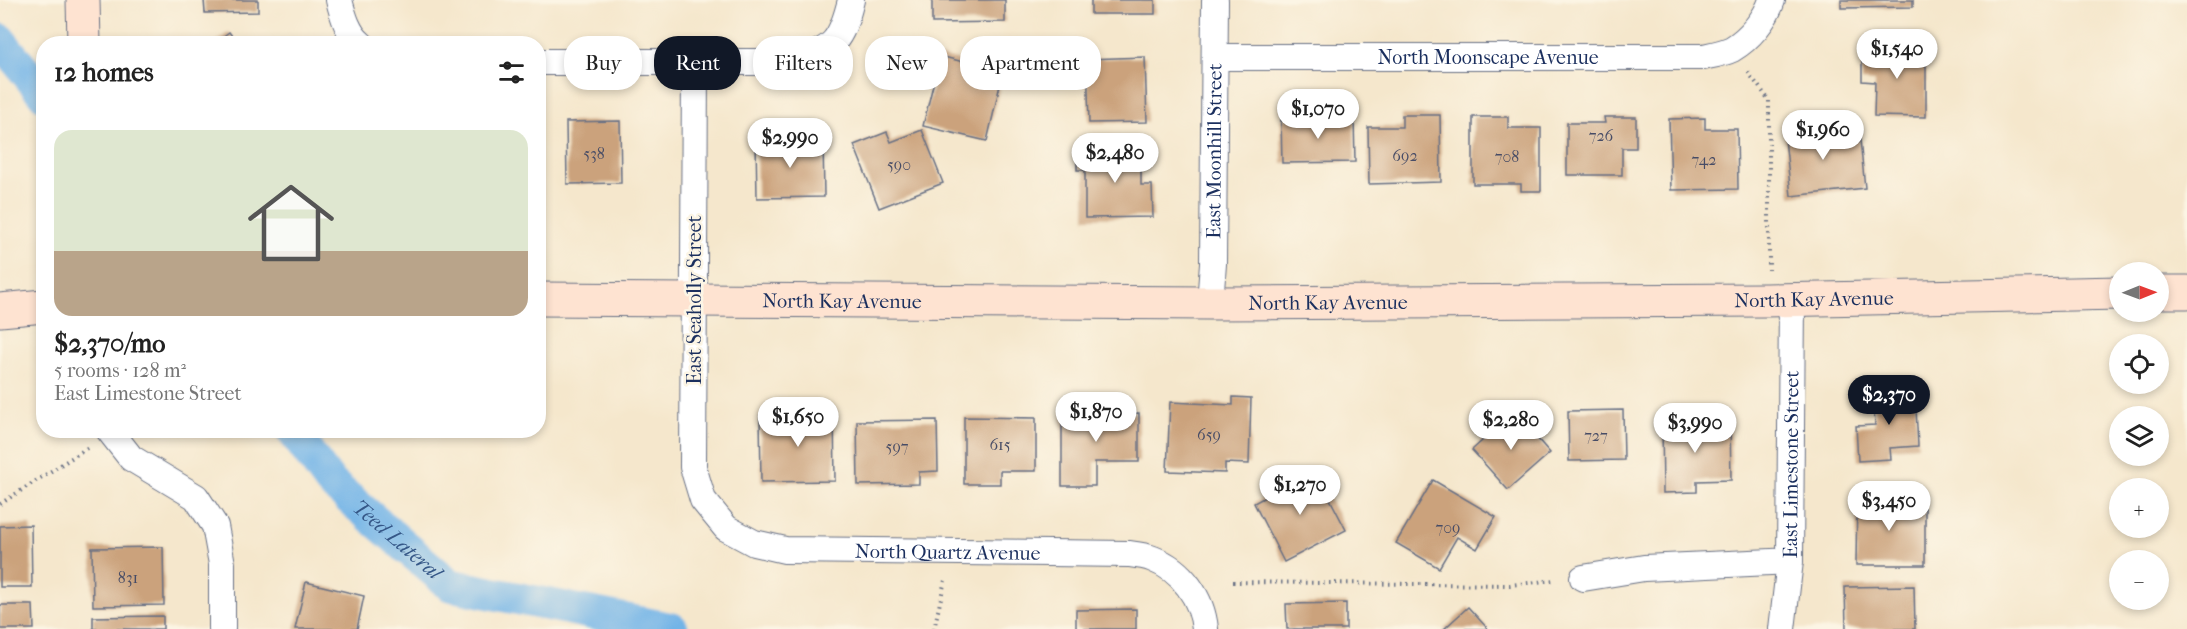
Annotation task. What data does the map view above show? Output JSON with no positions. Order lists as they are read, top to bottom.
{
  "streets": {
    "street": [
      "North Moonscape Avenue",
      "East Moonhill Street",
      "North Kay Avenue",
      "East Seaholly Street",
      "East Limestone Street",
      "North Quartz Avenue"
    ]
  },
  "crossings": [
    ["North Moonscape Avenue", "East Moonhill Street"],
    ["East Moonhill Street", "North Kay Avenue"],
    ["North Kay Avenue", "East Seaholly Street"],
    ["North Kay Avenue", "East Limestone Street"],
    ["East Seaholly Street", "North Quartz Avenue"]
  ],
  "water": ["Teed Lateral"],
  "house_numbers": [
    "726",
    "538",
    "692",
    "708",
    "742",
    "590",
    "659",
    "727",
    "615",
    "597",
    "709",
    "831"
  ],
  "north": "right",
  "page": {
    "price": [
      "$1,540",
      "$1,070",
      "$1,960",
      "$2,990",
      "$2,480",
      "$2,370",
      "$1,870",
      "$1,650",
      "$2,280",
      "$3,990",
      "$1,270",
      "$3,450"
    ],
    "chip": [
      "Buy",
      "Rent",
      "Filters",
      "New",
      "Apartment"
    ],
    "heading": "12 homes",
    "list": [
      {
        "name": "$2,370/mo",
        "note": "5 rooms · 128 m² · East Limestone Street"
      }
    ],
    "map_buttons": ["+", "−"]
  }
}
